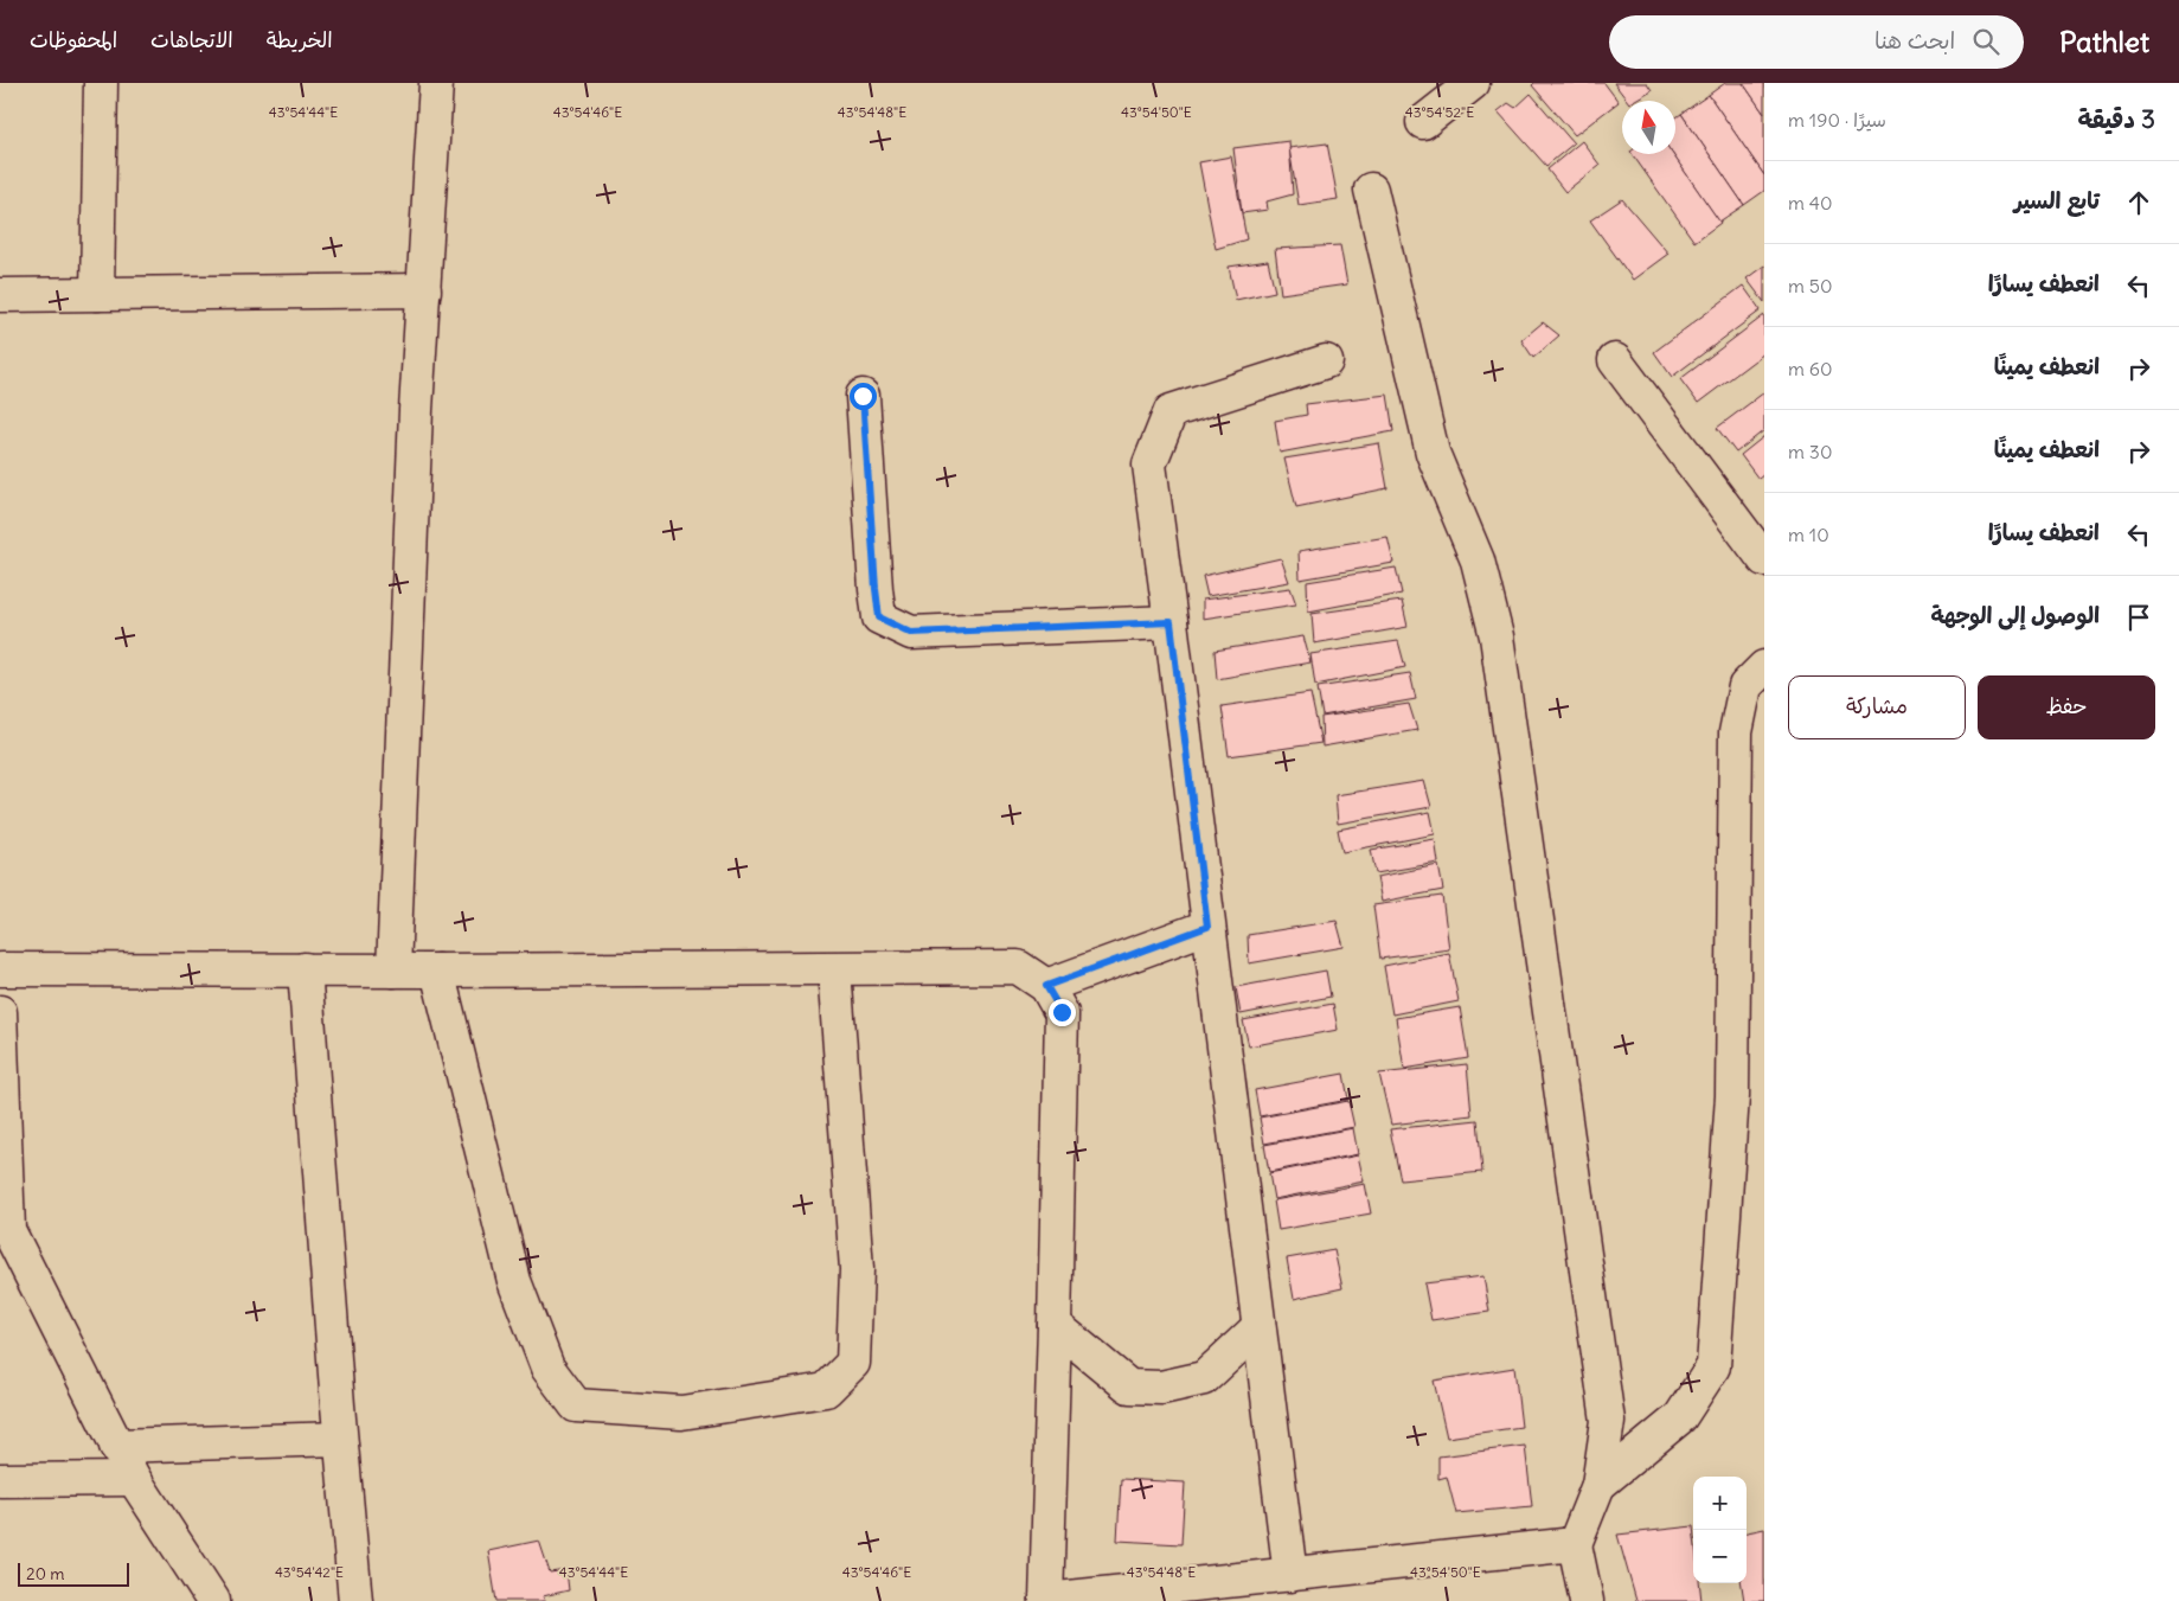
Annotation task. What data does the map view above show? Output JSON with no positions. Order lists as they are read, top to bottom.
{
  "scale_bar": "20 m",
  "north": "top",
  "page": {
    "header": "Pathlet",
    "search": "ابحث هنا",
    "nav": ["الخريطة", "الاتجاهات", "المحفوظات"],
    "heading": ["3 دقيقة", "سيرًا · 190 m"],
    "list": [
      ["تابع السير", "40 m"],
      ["انعطف يسارًا", "50 m"],
      ["انعطف يمينًا", "60 m"],
      ["انعطف يمينًا", "30 m"],
      ["انعطف يسارًا", "10 m"],
      "الوصول إلى الوجهة"
    ],
    "buttons": ["حفظ", "مشاركة"],
    "map_buttons": ["+", "−"],
    "scale": "20 m"
  },
  "coordinates": [
    "43°54'44\"E",
    "43°54'46\"E",
    "43°54'48\"E",
    "43°54'50\"E",
    "43°54'52\"E",
    "43°54'42\"E"
  ]
}
